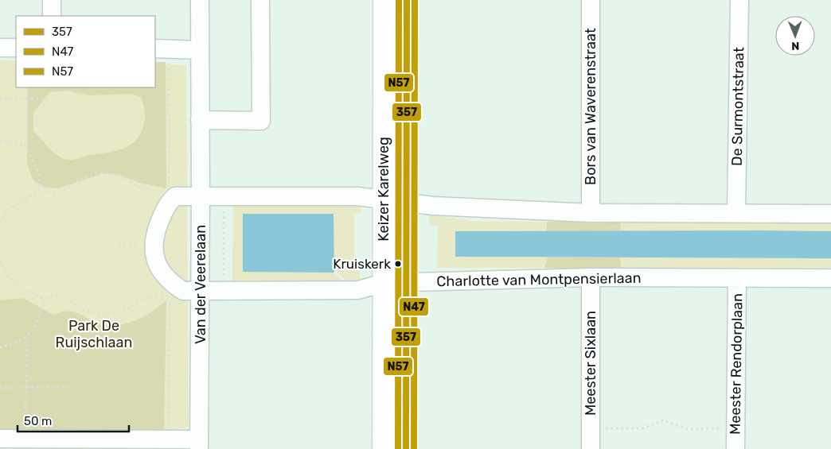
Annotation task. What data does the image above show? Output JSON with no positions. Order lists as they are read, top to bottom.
{
  "streets": {
    "main road": ["Keizer Karelweg"],
    "street": [
      "Bors van Waverenstraat",
      "De Surmontstraat",
      "Charlotte van Montpensierlaan",
      "Van der Veerelaan",
      "Meester Sixlaan",
      "Meester Rendorplaan"
    ]
  },
  "crossings": [
    ["Keizer Karelweg", "Charlotte van Montpensierlaan"],
    ["Charlotte van Montpensierlaan", "Van der Veerelaan"],
    ["Charlotte van Montpensierlaan", "Meester Sixlaan"],
    ["Charlotte van Montpensierlaan", "Meester Rendorplaan"]
  ],
  "parks": ["Park De Ruijschlaan"],
  "places": ["Kruiskerk"],
  "lines": ["transit line 357", "transit line N47", "transit line N57"],
  "legend": ["357", "N47", "N57"],
  "scale_bar": "50 m",
  "north": "bottom"
}
